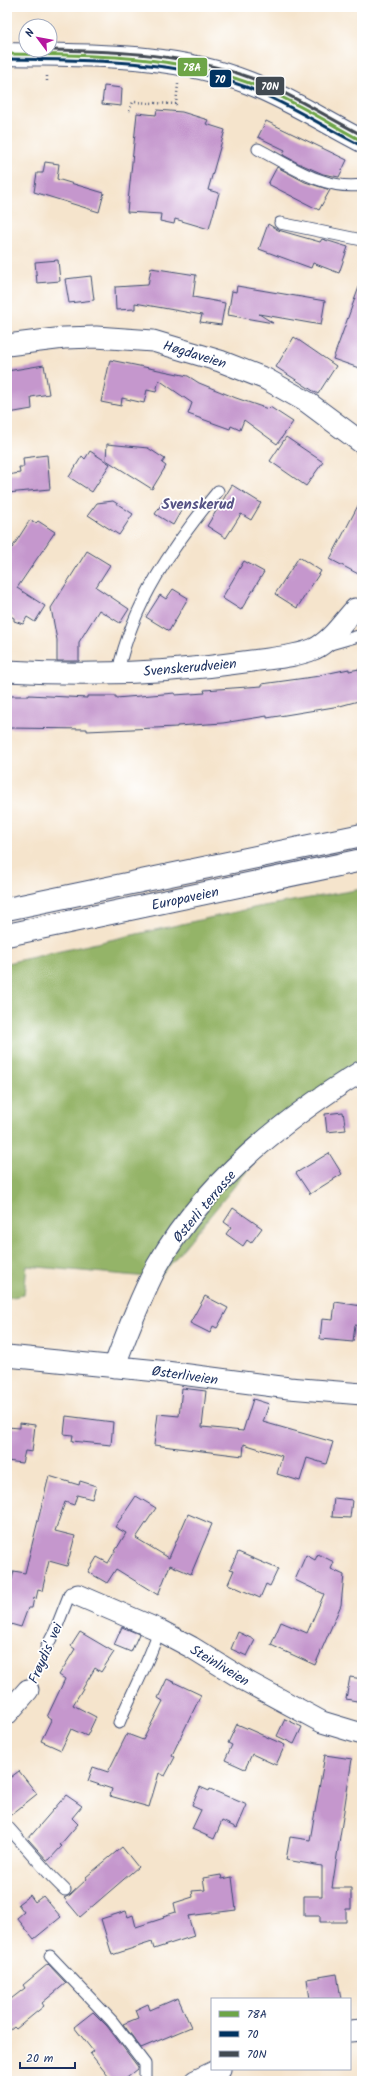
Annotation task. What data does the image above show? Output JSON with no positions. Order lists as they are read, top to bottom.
{
  "streets": {
    "main road": ["Europaveien"],
    "street": [
      "Høgdaveien",
      "Svenskerudveien",
      "Østerli terrasse",
      "Østerliveien",
      "Frøydis' vei",
      "Steinliveien"
    ]
  },
  "crossings": [
    ["Østerli terrasse", "Østerliveien"],
    ["Frøydis' vei", "Steinliveien"]
  ],
  "districts": ["Svenskerud"],
  "lines": ["transit line 70N", "transit line 78A", "transit line 70"],
  "legend": ["78A", "70", "70N"],
  "scale_bar": "20 m",
  "north": "top left"
}
